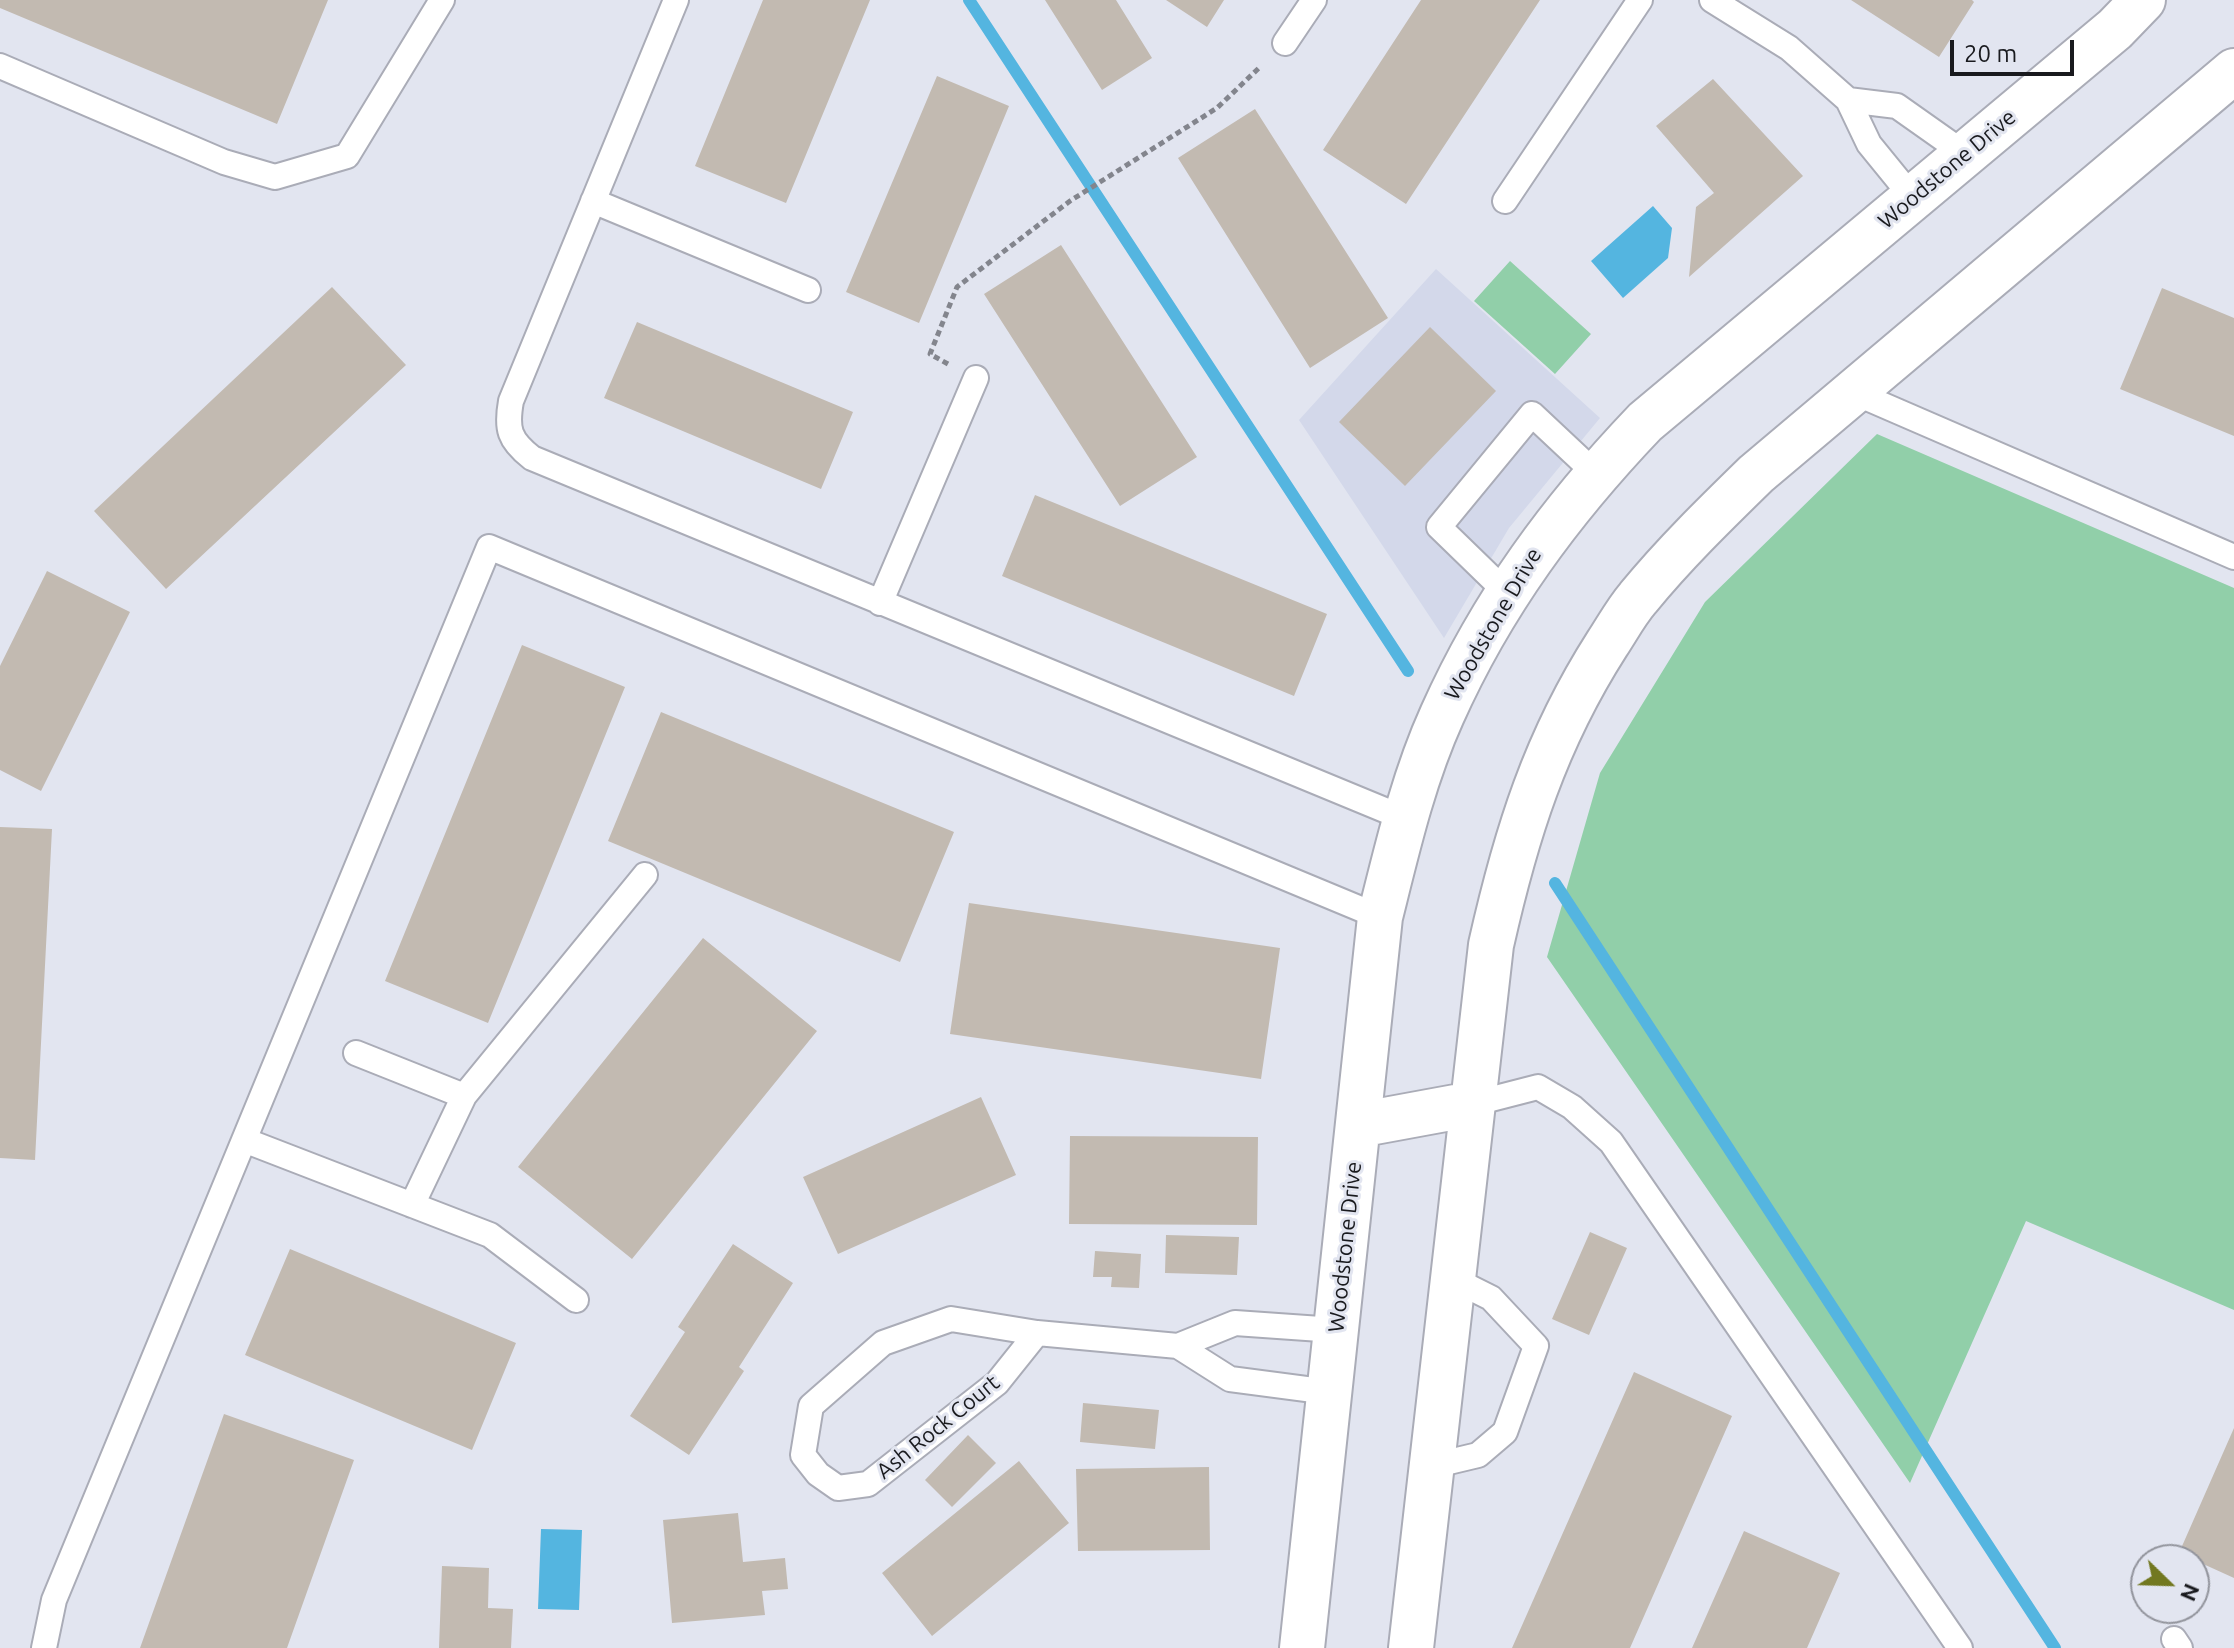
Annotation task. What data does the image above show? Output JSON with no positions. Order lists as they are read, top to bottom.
{
  "streets": {
    "street": ["Woodstone Drive"],
    "lane": ["Ash Rock Court"]
  },
  "crossings": [
    ["Woodstone Drive", "Ash Rock Court"]
  ],
  "scale_bar": "20 m",
  "north": "bottom right"
}
